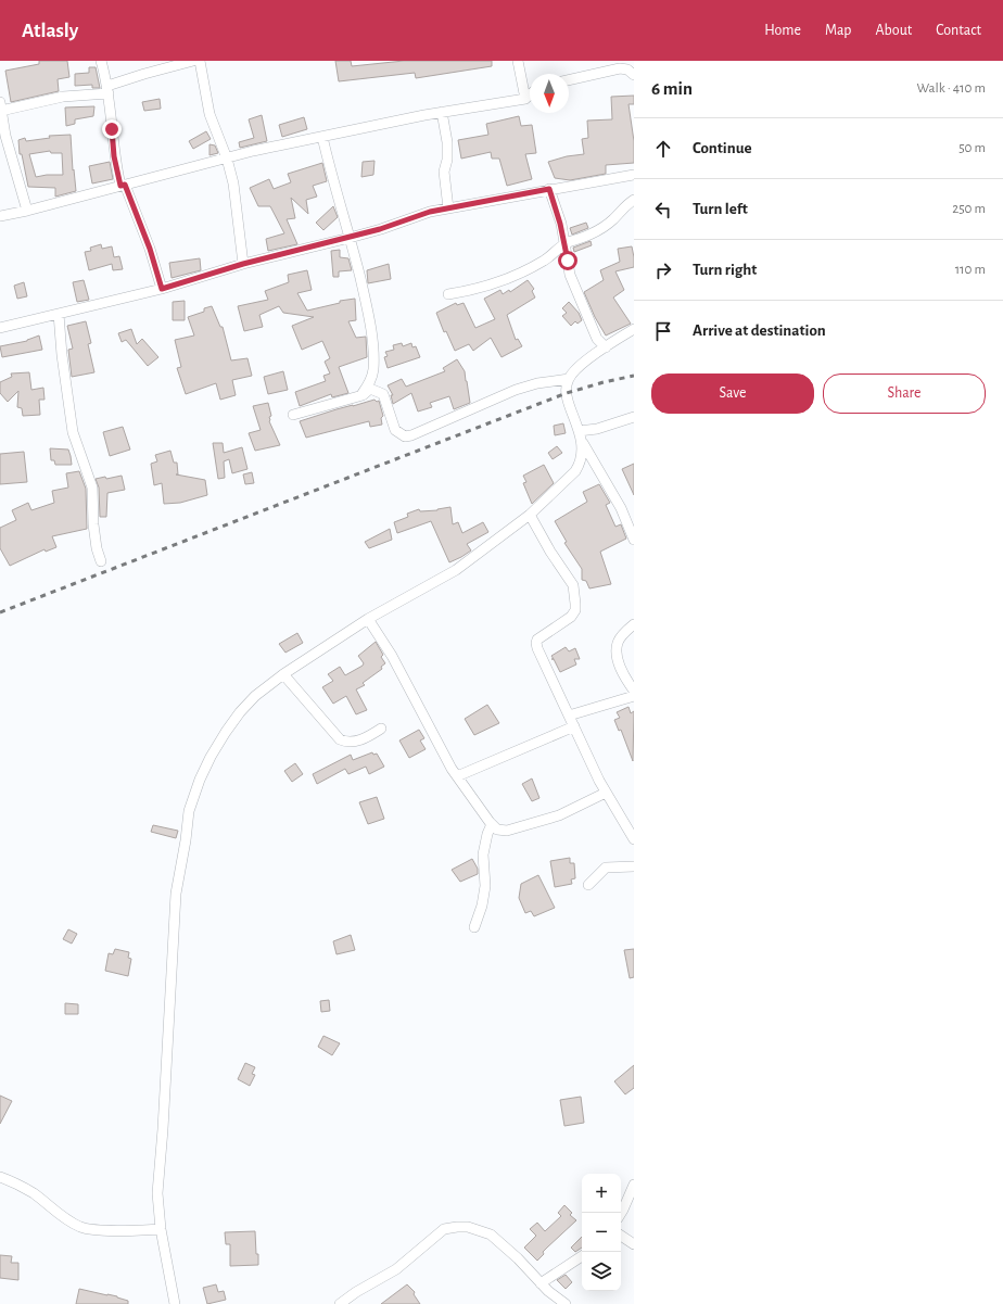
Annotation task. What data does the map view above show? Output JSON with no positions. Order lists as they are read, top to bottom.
{
  "north": "bottom",
  "page": {
    "header": "Atlasly",
    "nav": [
      "Home",
      "Map",
      "About",
      "Contact"
    ],
    "heading": ["6 min", "Walk · 410 m"],
    "list": [
      ["Continue", "50 m"],
      ["Turn left", "250 m"],
      ["Turn right", "110 m"],
      "Arrive at destination"
    ],
    "buttons": ["Save", "Share"],
    "map_buttons": ["+", "−"]
  }
}
